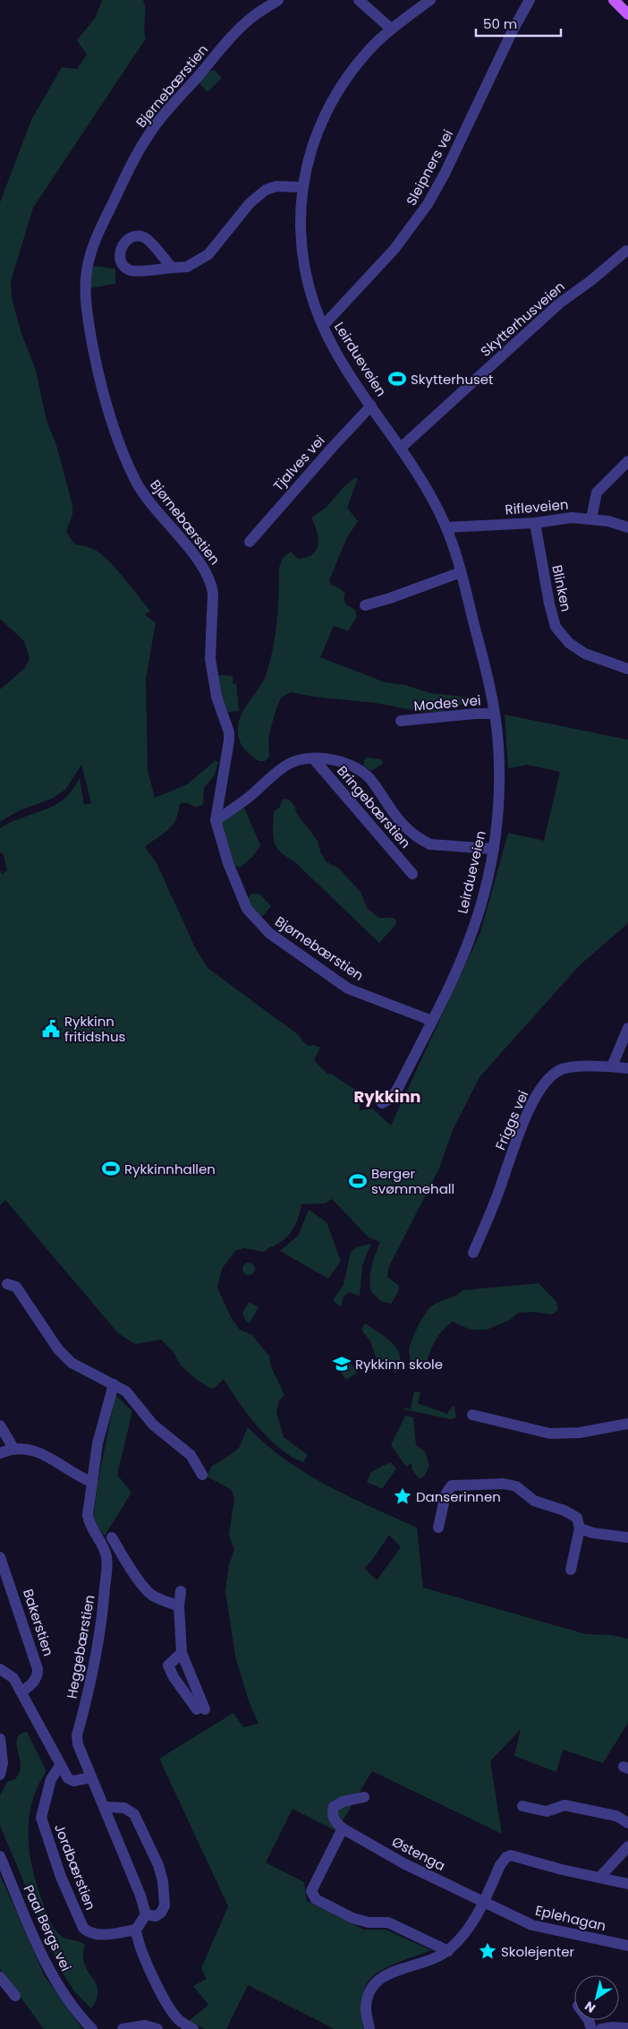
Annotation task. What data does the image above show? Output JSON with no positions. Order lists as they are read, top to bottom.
{
  "streets": {
    "street": [
      "Bjørnebærstien",
      "Sleipners vei",
      "Skytterhusveien",
      "Leirdueveien",
      "Tjalves vei",
      "Rifleveien",
      "Blinken",
      "Modes vei",
      "Bringebærstien",
      "Friggs vei",
      "Bakerstien",
      "Heggebærstien",
      "Østenga",
      "Jordbærstien",
      "Eplehagan",
      "Paal Bergs vei"
    ]
  },
  "crossings": [
    ["Bjørnebærstien", "Leirdueveien"],
    ["Bjørnebærstien", "Bringebærstien"],
    ["Sleipners vei", "Leirdueveien"],
    ["Skytterhusveien", "Leirdueveien"],
    ["Leirdueveien", "Tjalves vei"],
    ["Leirdueveien", "Rifleveien"],
    ["Leirdueveien", "Modes vei"],
    ["Leirdueveien", "Bringebærstien"],
    ["Rifleveien", "Blinken"],
    ["Østenga", "Eplehagan"]
  ],
  "districts": ["Rykkinn"],
  "places": {
    "sports": ["Skytterhuset", "Rykkinnhallen", "Berger svømmehall"],
    "public building": ["Rykkinn fritidshus"],
    "school or university": ["Rykkinn skole"],
    "place": ["Danserinnen", "Skolejenter"]
  },
  "scale_bar": "50 m",
  "north": "bottom left"
}
